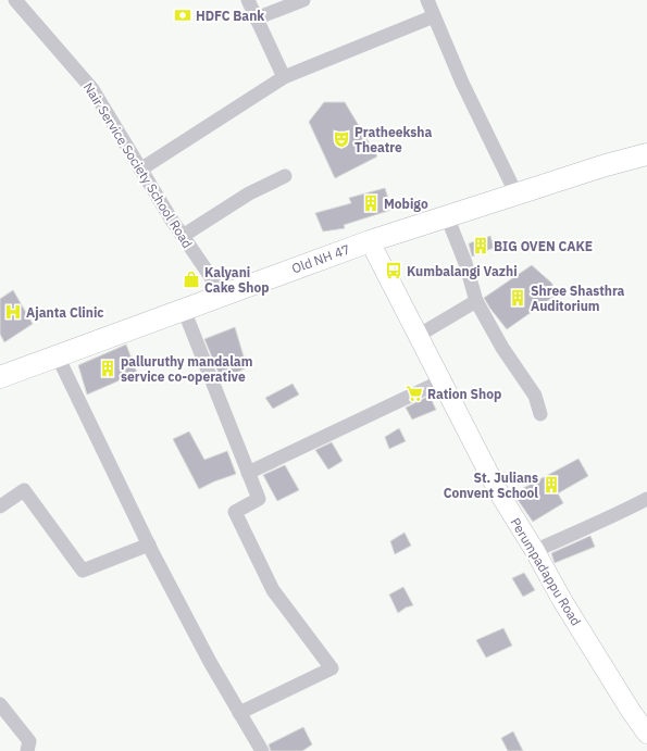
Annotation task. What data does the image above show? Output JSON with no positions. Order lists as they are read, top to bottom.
{
  "streets": {
    "main road": ["Old NH 47", "Perumpadappu Road"],
    "street": ["Nair Service Society School Road"]
  },
  "crossings": [
    ["Nair Service Society School Road", "Old NH 47"],
    ["Old NH 47", "Perumpadappu Road"]
  ],
  "places": {
    "bank": ["HDFC Bank"],
    "theatre": ["Pratheeksha Theatre"],
    "building": [
      "Mobigo",
      "BIG OVEN CAKE",
      "Shree Shasthra Auditorium",
      "palluruthy mandalam service co-operative",
      "St. Julians Convent School"
    ],
    "bus stop": ["Kumbalangi Vazhi"],
    "shop": ["Kalyani Cake Shop"],
    "hospital": ["Ajanta Clinic"],
    "supermarket": ["Ration Shop"]
  }
}
